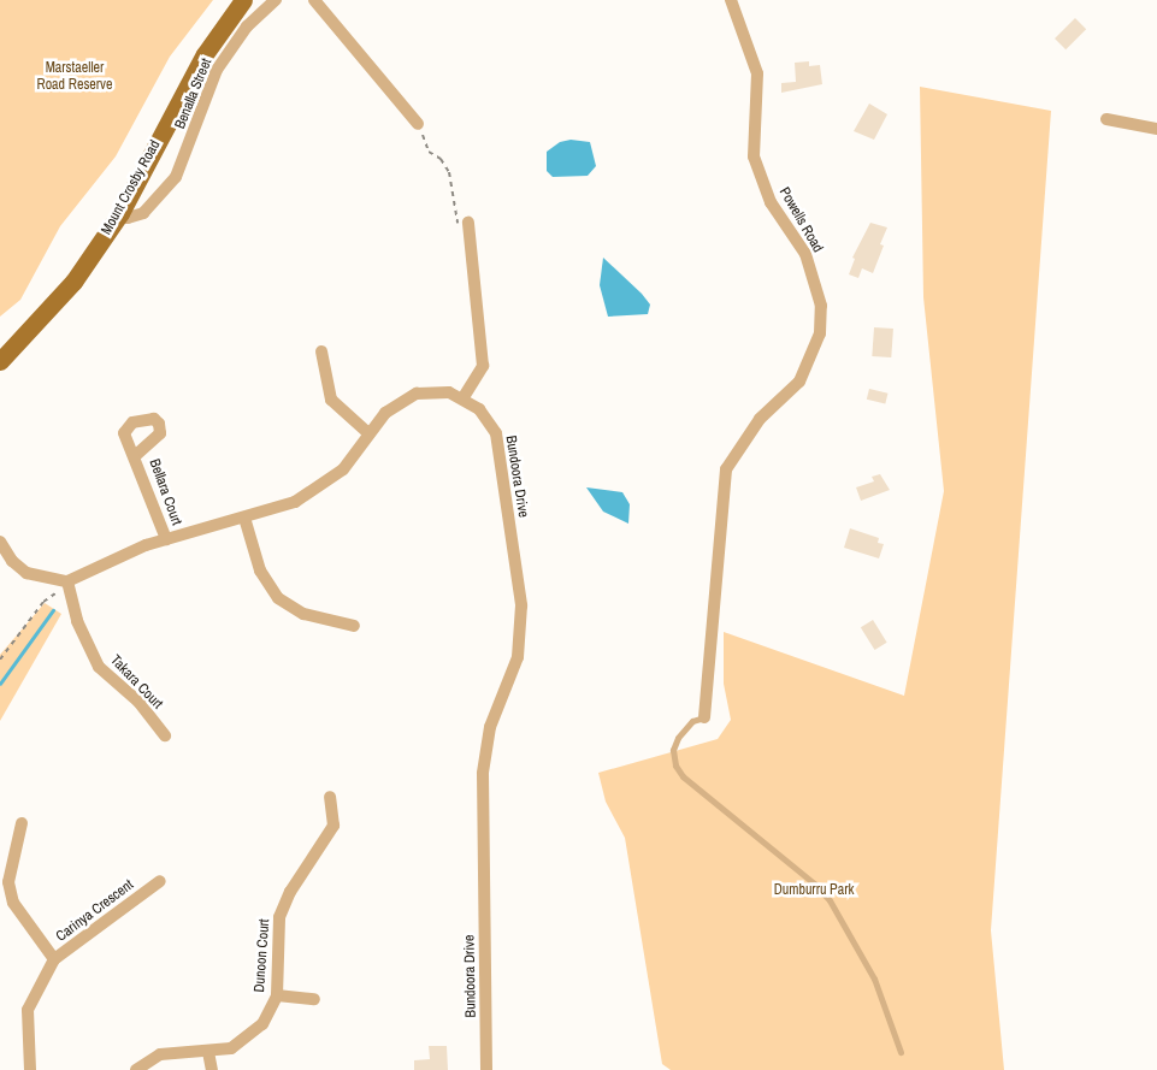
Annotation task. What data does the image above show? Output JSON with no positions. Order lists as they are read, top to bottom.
{
  "streets": {
    "main road": ["Mount Crosby Road"],
    "street": [
      "Benalla Street",
      "Powells Road",
      "Bundoora Drive",
      "Bellara Court",
      "Takara Court",
      "Carinya Crescent",
      "Dunoon Court"
    ]
  },
  "crossings": [
    ["Benalla Street", "Mount Crosby Road"]
  ],
  "parks": ["Marstaeller Road Reserve", "Dumburru Park"]
}
